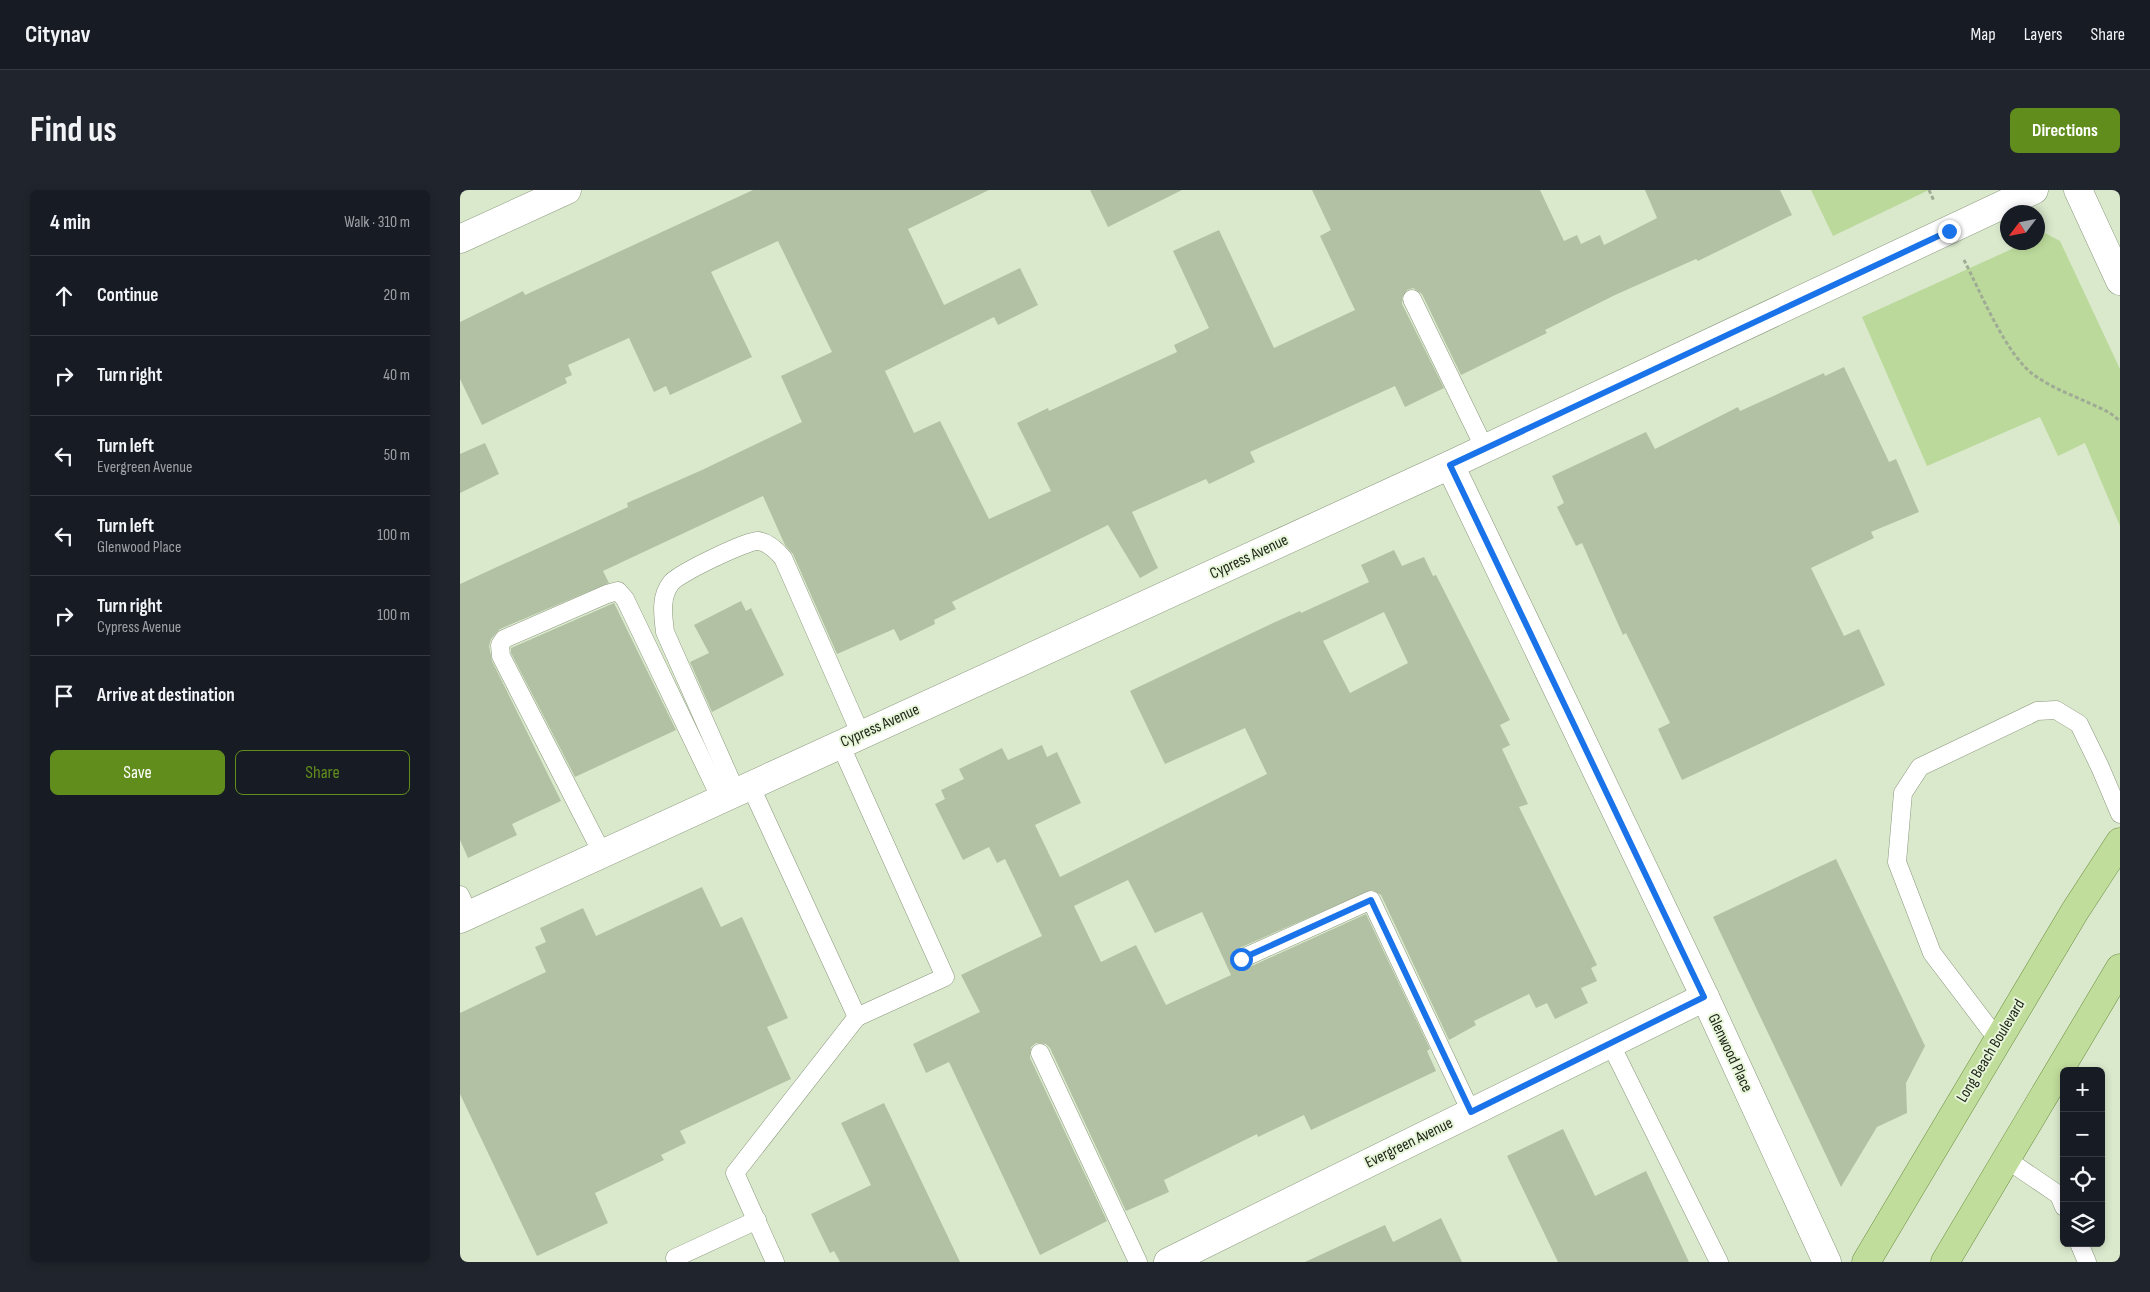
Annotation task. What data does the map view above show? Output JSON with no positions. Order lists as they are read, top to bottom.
{
  "streets": {
    "main road": ["Long Beach Boulevard"],
    "street": ["Cypress Avenue", "Glenwood Place", "Evergreen Avenue"]
  },
  "crossings": [
    ["Cypress Avenue", "Glenwood Place"],
    ["Glenwood Place", "Evergreen Avenue"]
  ],
  "north": "bottom left",
  "page": {
    "header": "Citynav",
    "nav": ["Map", "Layers", "Share"],
    "buttons": [
      "Directions",
      ["Save", "Share"]
    ],
    "title": "Find us",
    "heading": ["4 min", "Walk · 310 m"],
    "list": [
      ["Continue", "20 m"],
      ["Turn right", "40 m"],
      ["Turn left", "Evergreen Avenue", "50 m"],
      ["Turn left", "Glenwood Place", "100 m"],
      ["Turn right", "Cypress Avenue", "100 m"],
      "Arrive at destination"
    ],
    "map_buttons": ["+", "−"]
  }
}
